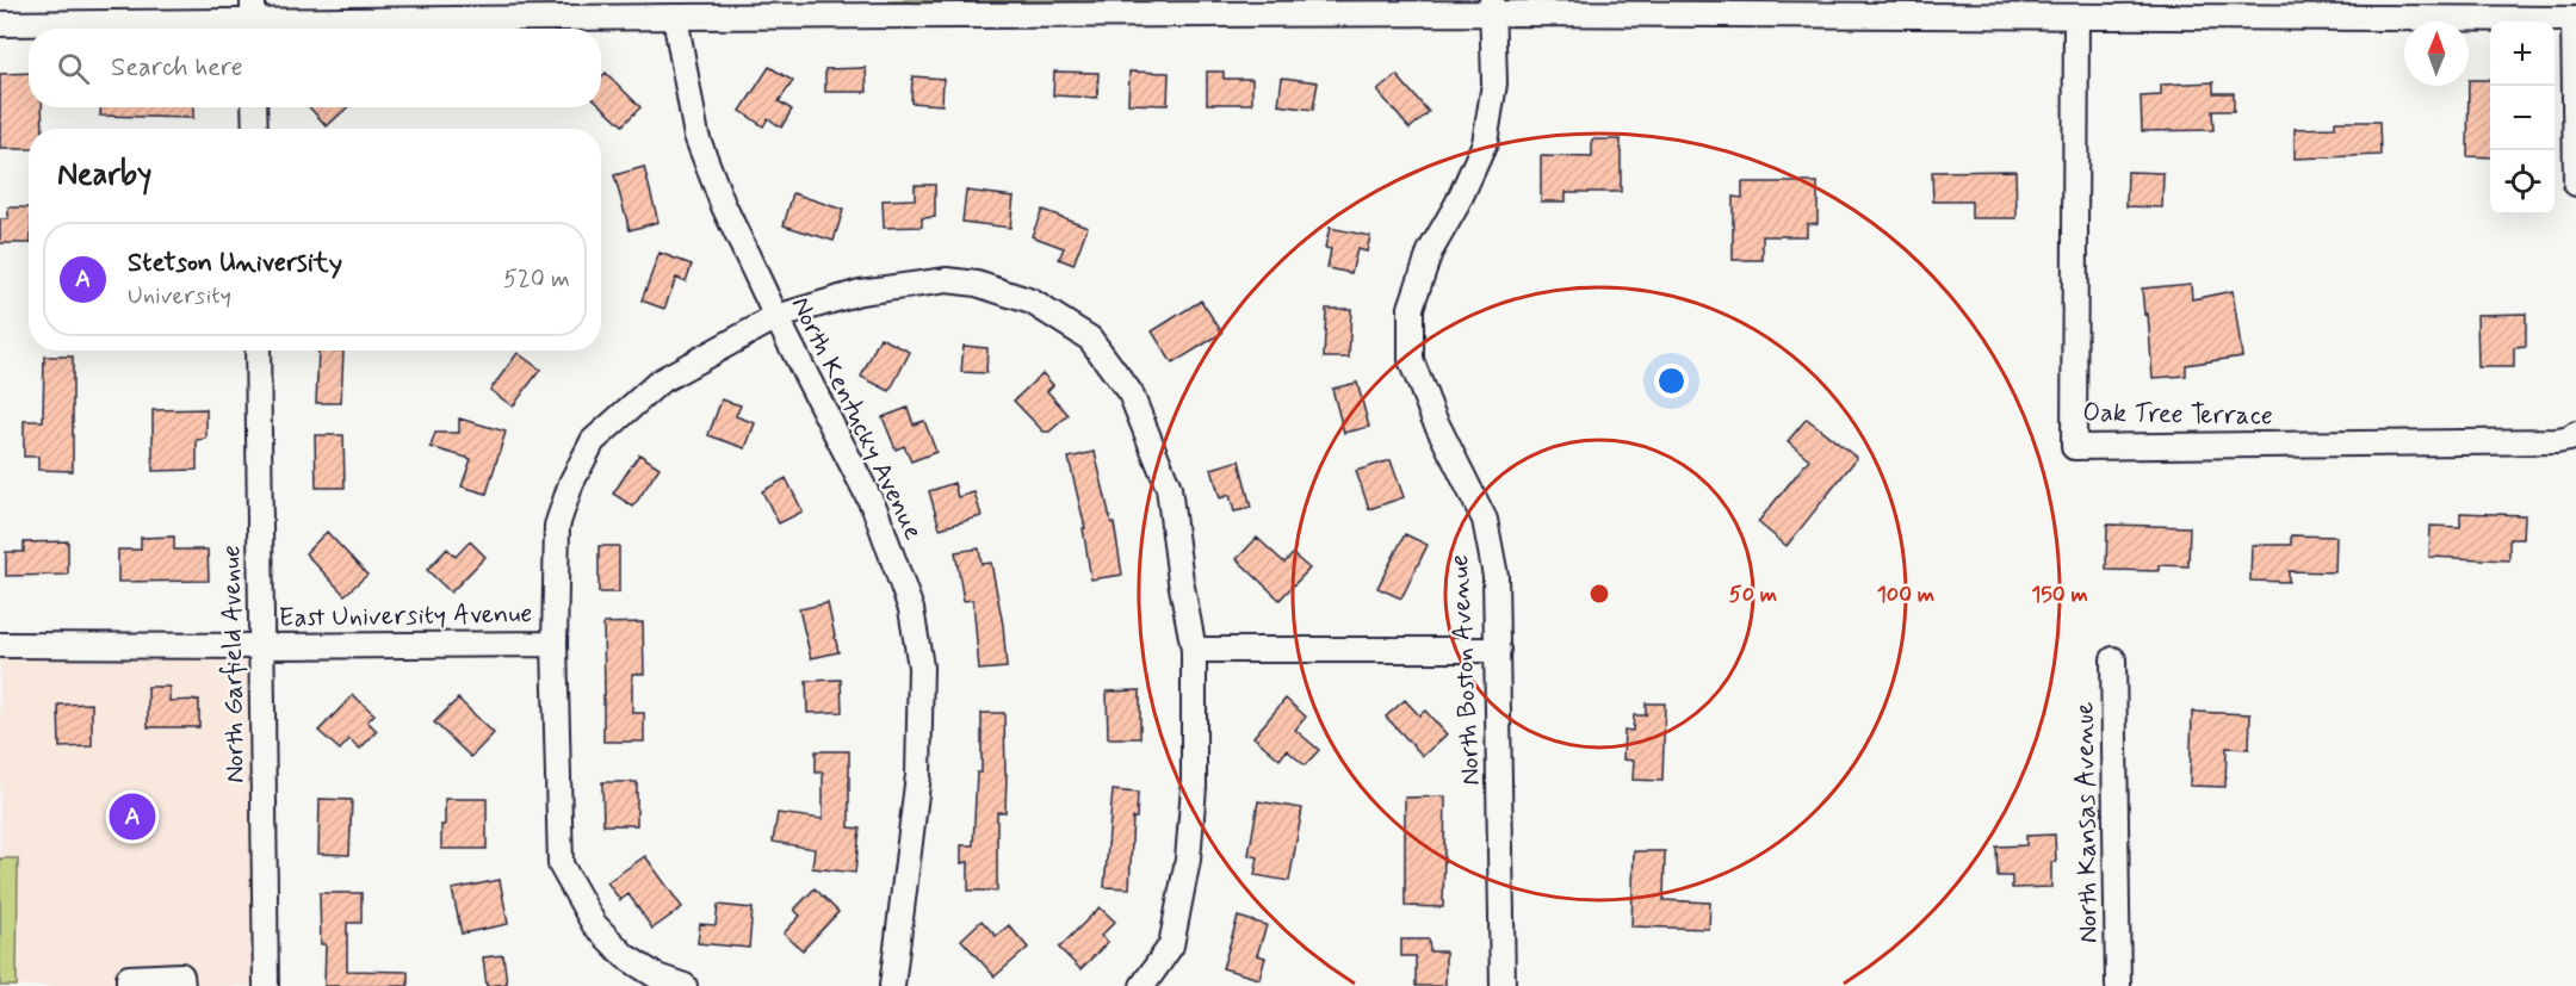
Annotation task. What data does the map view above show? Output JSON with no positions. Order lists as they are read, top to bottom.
{
  "streets": {
    "street": [
      "Oak Tree Terrace",
      "North Kentucky Avenue",
      "East University Avenue",
      "North Garfield Avenue",
      "North Boston Avenue",
      "North Kansas Avenue"
    ]
  },
  "crossings": [
    ["East University Avenue", "North Garfield Avenue"]
  ],
  "north": "top",
  "page": {
    "map_buttons": ["+", "−"],
    "search": "Search here",
    "heading": "Nearby",
    "list": [
      {
        "mark": "A",
        "name": "Stetson University",
        "note": "University",
        "value": "520 m"
      }
    ],
    "pins": "A"
  },
  "rings": ["50 m", "100 m", "150 m"]
}
